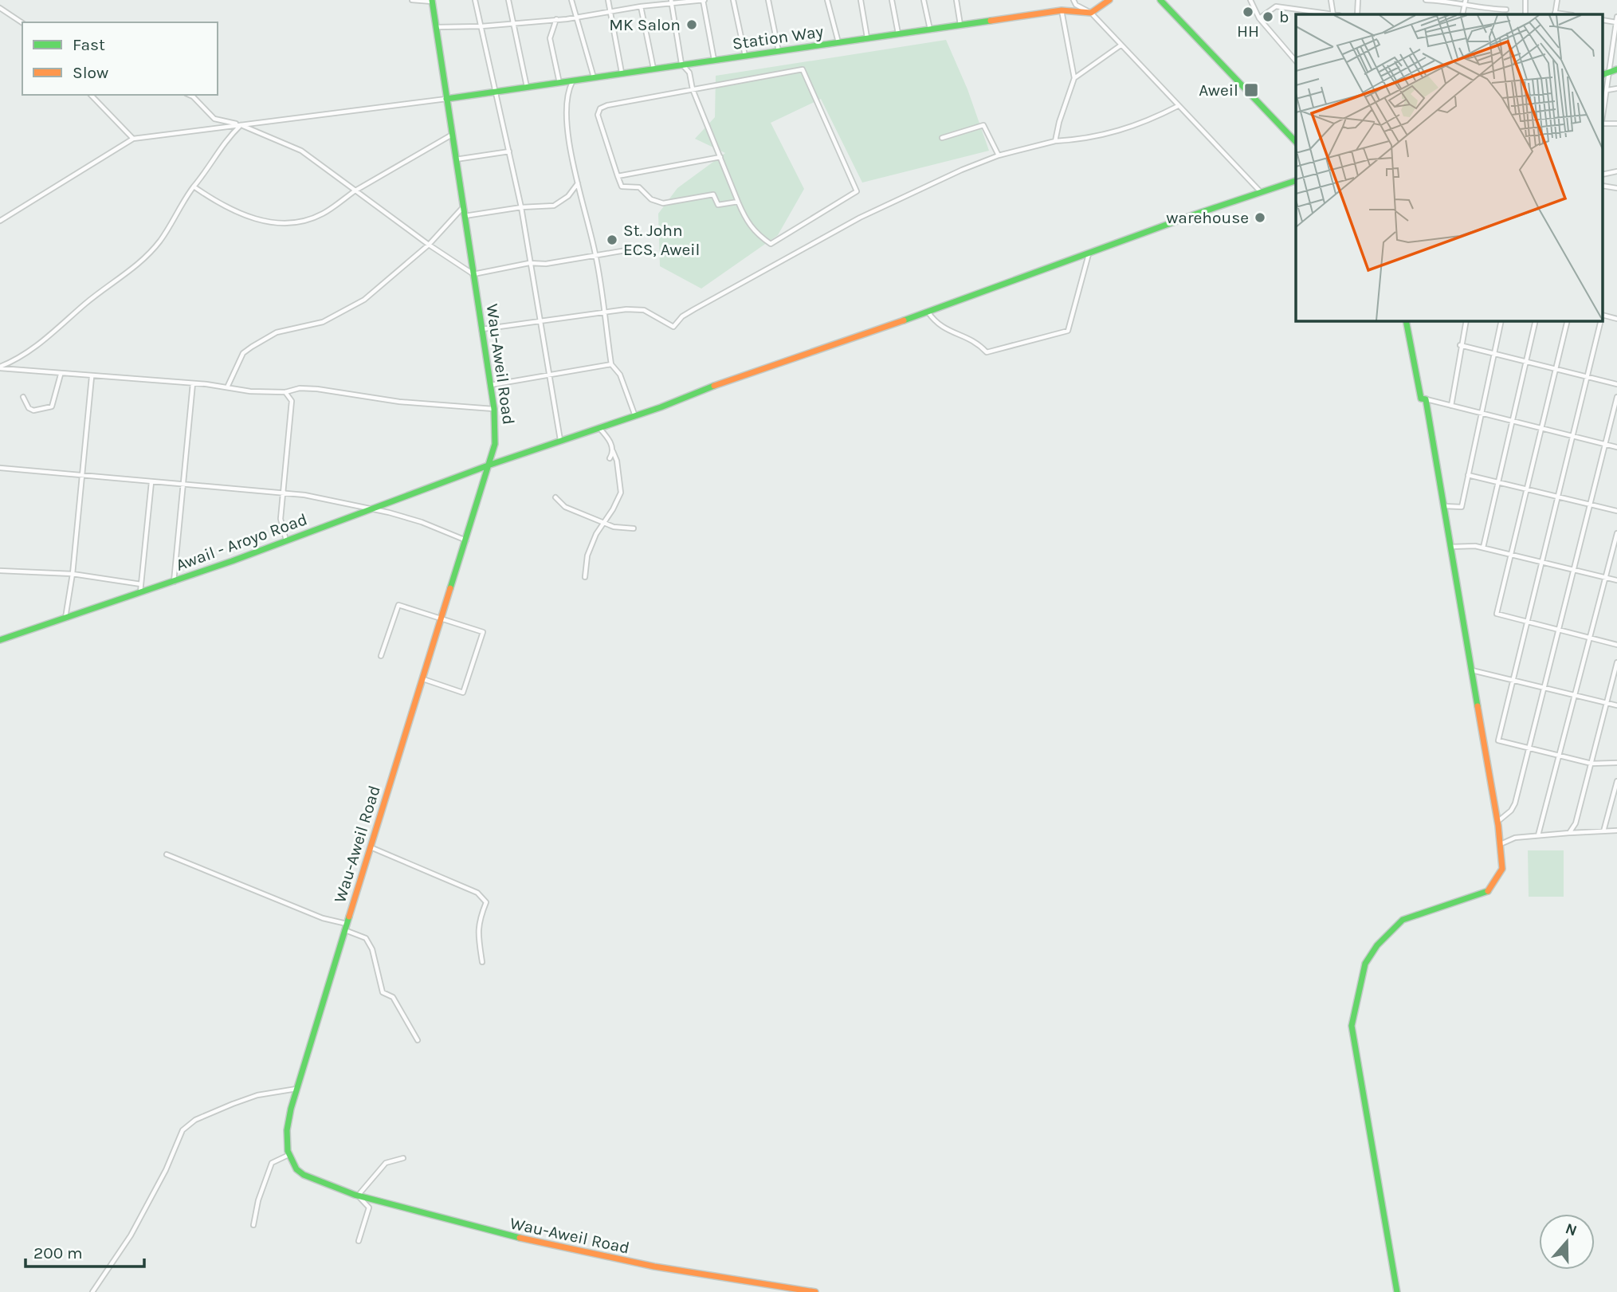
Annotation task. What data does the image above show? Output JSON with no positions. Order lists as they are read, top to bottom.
{
  "streets": {
    "street": ["Station Way", "Wau-Aweil Road", "Awail - Aroyo Road"]
  },
  "crossings": [
    ["Station Way", "Wau-Aweil Road"],
    ["Wau-Aweil Road", "Awail - Aroyo Road"]
  ],
  "places": {
    "other": [
      "HH",
      "b",
      "MK Salon",
      "warehouse",
      "St. John ECS, Aweil"
    ],
    "transit": ["Aweil"]
  },
  "legend": ["Fast", "Slow"],
  "scale_bar": "200 m",
  "north": "top"
}
